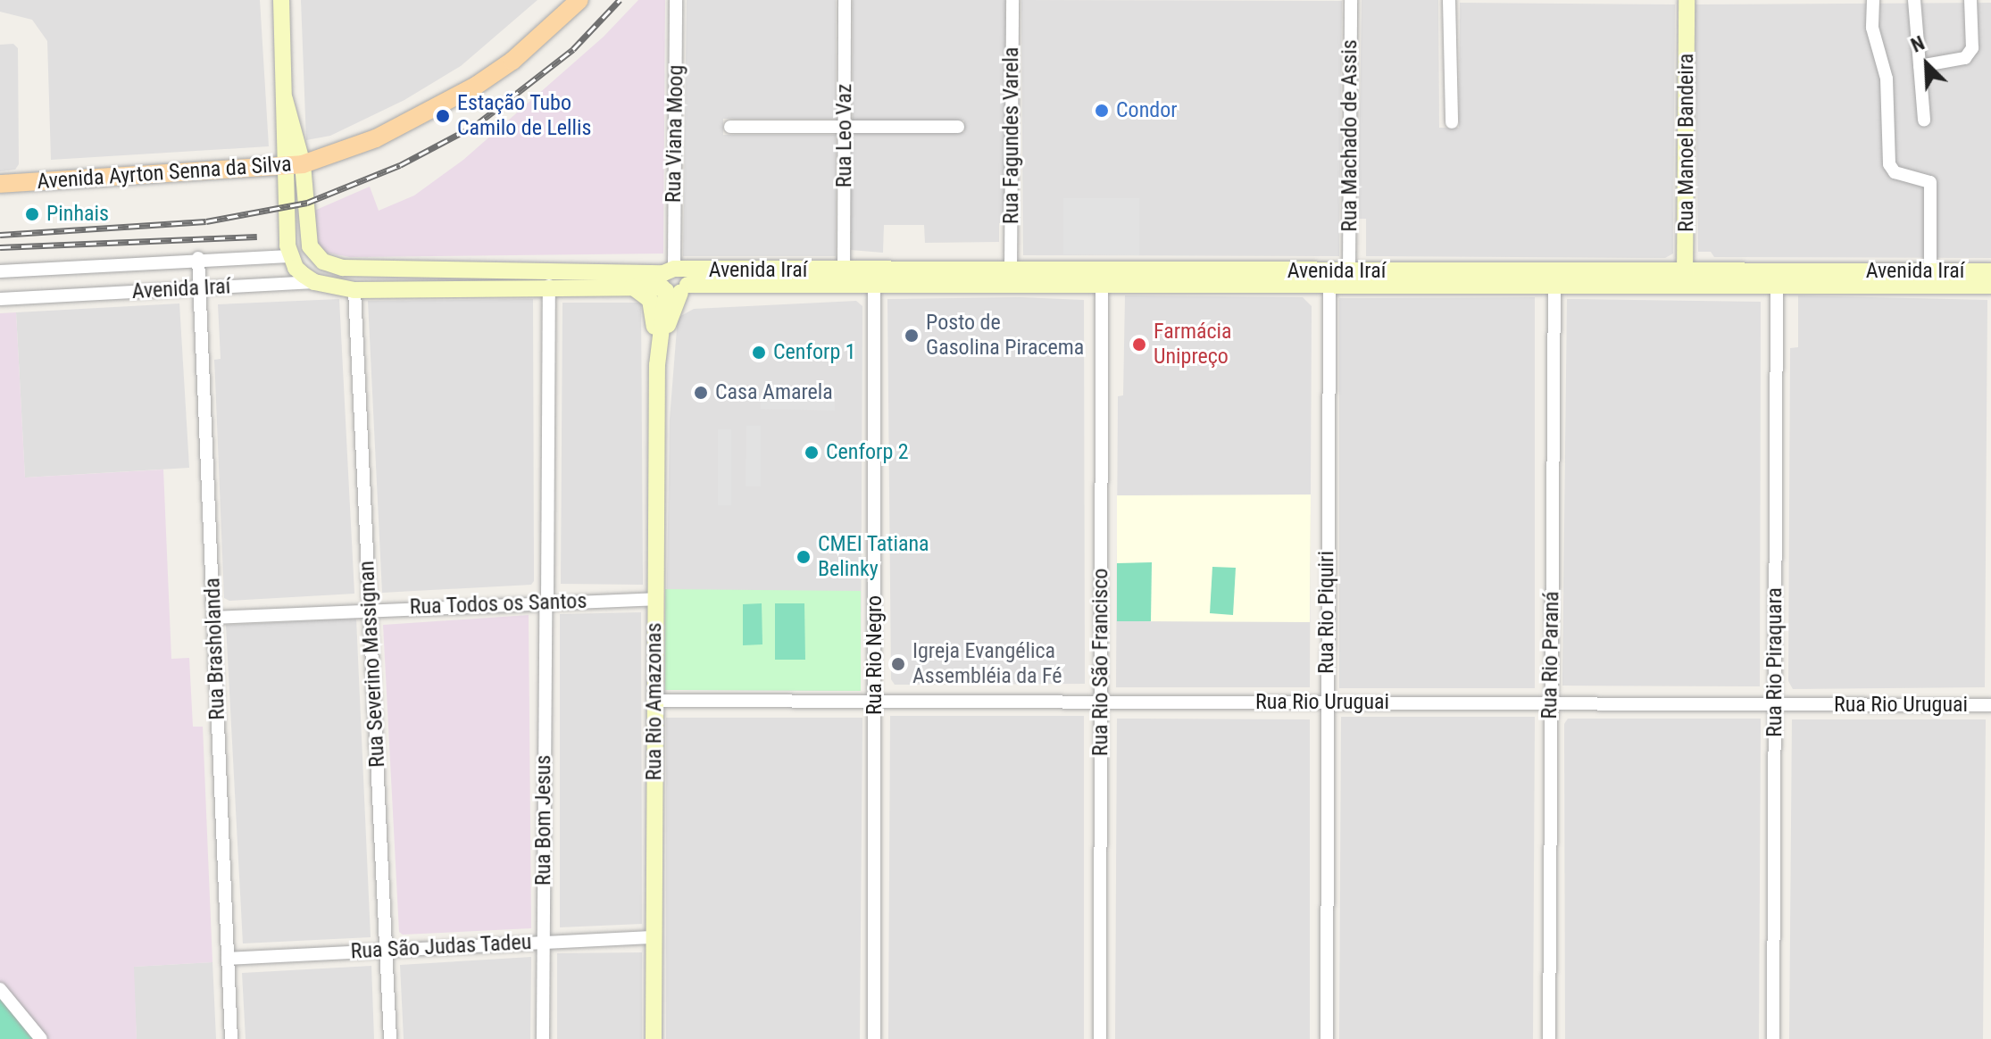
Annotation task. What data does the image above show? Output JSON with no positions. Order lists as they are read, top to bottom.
{
  "streets": {
    "main road": [
      "Rua Manoel Bandeira",
      "Avenida Ayrton Senna da Silva",
      "Avenida Iraí",
      "Rua Rio Amazonas"
    ],
    "street": [
      "Rua Viana Moog",
      "Rua Leo Vaz",
      "Rua Fagundes Varela",
      "Rua Machado de Assis",
      "Rua Todos os Santos",
      "Rua Rio Piquiri",
      "Rua Brasholanda",
      "Rua Rio Negro",
      "Rua Rio Paraná",
      "Rua Rio São Francisco",
      "Rua Rio Piraquara",
      "Rua Severino Massignan",
      "Rua Rio Uruguai",
      "Rua Bom Jesus",
      "Rua São Judas Tadeu"
    ]
  },
  "crossings": [
    ["Rua Viana Moog", "Avenida Iraí"],
    ["Rua Viana Moog", "Rua Rio Amazonas"],
    ["Rua Leo Vaz", "Avenida Iraí"],
    ["Rua Fagundes Varela", "Avenida Iraí"],
    ["Rua Machado de Assis", "Avenida Iraí"],
    ["Rua Manoel Bandeira", "Avenida Iraí"],
    ["Avenida Ayrton Senna da Silva", "Avenida Iraí"],
    ["Avenida Iraí", "Rua Rio Piquiri"],
    ["Avenida Iraí", "Rua Brasholanda"],
    ["Avenida Iraí", "Rua Rio Negro"],
    ["Avenida Iraí", "Rua Rio Paraná"],
    ["Avenida Iraí", "Rua Rio São Francisco"],
    ["Avenida Iraí", "Rua Rio Piraquara"],
    ["Avenida Iraí", "Rua Severino Massignan"],
    ["Avenida Iraí", "Rua Rio Amazonas"],
    ["Avenida Iraí", "Rua Bom Jesus"],
    ["Rua Todos os Santos", "Rua Brasholanda"],
    ["Rua Todos os Santos", "Rua Severino Massignan"],
    ["Rua Todos os Santos", "Rua Rio Amazonas"],
    ["Rua Todos os Santos", "Rua Bom Jesus"],
    ["Rua Rio Piquiri", "Rua Rio Uruguai"],
    ["Rua Brasholanda", "Rua São Judas Tadeu"],
    ["Rua Rio Negro", "Rua Rio Uruguai"],
    ["Rua Rio Paraná", "Rua Rio Uruguai"],
    ["Rua Rio São Francisco", "Rua Rio Uruguai"],
    ["Rua Rio Piraquara", "Rua Rio Uruguai"],
    ["Rua Severino Massignan", "Rua São Judas Tadeu"],
    ["Rua Rio Amazonas", "Rua Rio Uruguai"],
    ["Rua Rio Amazonas", "Rua São Judas Tadeu"],
    ["Rua Bom Jesus", "Rua São Judas Tadeu"]
  ],
  "places": [
    "Condor",
    "Estação Tubo Camilo de Lellis",
    "Pinhais",
    "Posto de Gasolina Piracema",
    "Farmácia Unipreço",
    "Cenforp 1",
    "Casa Amarela",
    "Cenforp 2",
    "CMEI Tatiana Belinky",
    "Igreja Evangélica Assembléia da Fé"
  ],
  "north": "top left"
}
